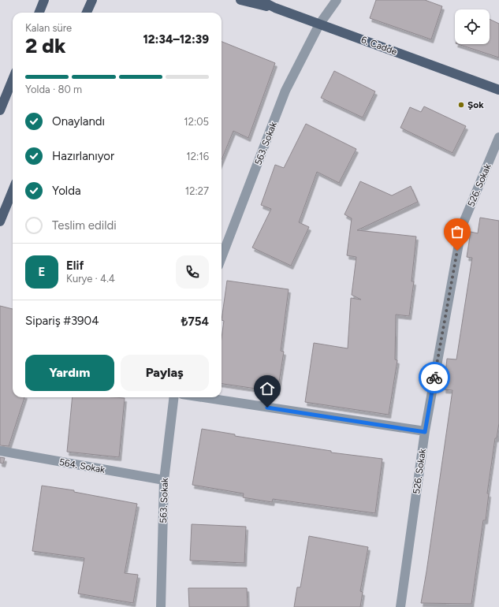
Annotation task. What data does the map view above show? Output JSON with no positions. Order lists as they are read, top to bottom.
{
  "streets": {
    "main road": ["6. Cadde"],
    "street": ["563. Sokak", "526. Sokak", "564. Sokak"]
  },
  "crossings": [
    ["6. Cadde", "563. Sokak"],
    ["563. Sokak", "564. Sokak"]
  ],
  "places": ["Şok"],
  "page": {
    "heading": ["2 dk", "Kalan süre", "12:34–12:39"],
    "panel": [
      "Elif",
      "Kurye · 4.4",
      "Sipariş #3904",
      "₺754"
    ],
    "bar": "Yolda · 80 m",
    "list": [
      ["Onaylandı", "12:05"],
      ["Hazırlanıyor", "12:16"],
      ["Yolda", "12:27"],
      "Teslim edildi"
    ],
    "round": "E",
    "buttons": ["Yardım", "Paylaş"]
  }
}
